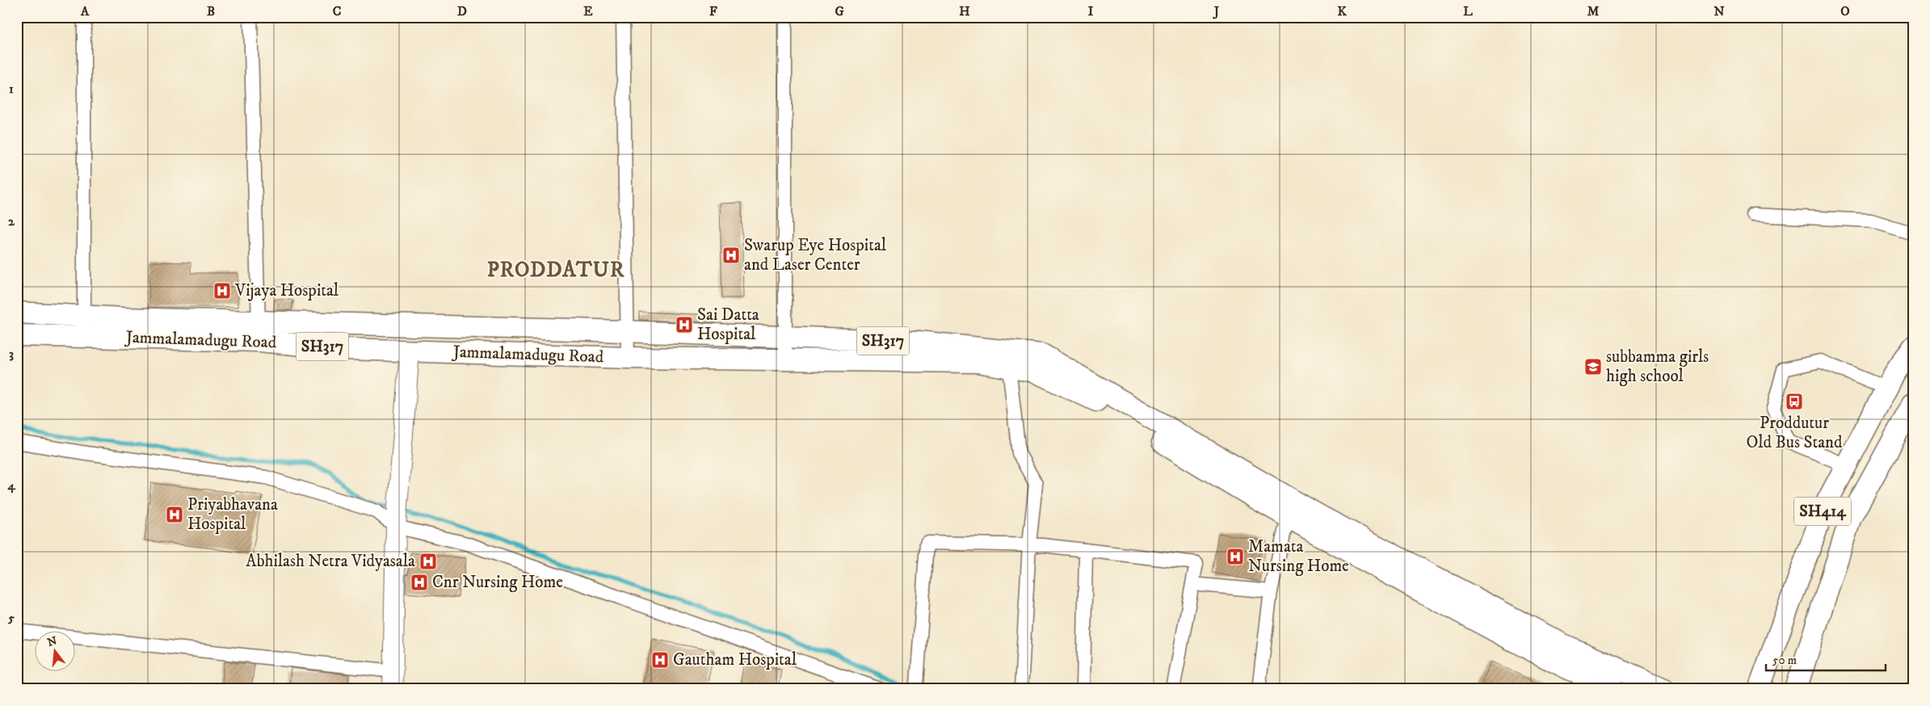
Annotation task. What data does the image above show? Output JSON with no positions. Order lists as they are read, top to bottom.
{
  "streets": {
    "main road": ["Jammalamadugu Road", "SH317", "SH414"]
  },
  "crossings": [
    ["Jammalamadugu Road", "SH317"]
  ],
  "districts": ["PRODDATUR"],
  "places": {
    "hospital": [
      "Swarup Eye Hospital and Laser Center",
      "Vijaya Hospital",
      "Sai Datta Hospital",
      "Priyabhavana Hospital",
      "Mamata Nursing Home",
      "Abhilash Netra Vidyasala",
      "Cnr Nursing Home",
      "Gautham Hospital"
    ],
    "school or university": ["subbamma girls high school"],
    "bus stop": ["Proddutur Old Bus Stand"]
  },
  "scale_bar": "50 m",
  "north": "top",
  "grid": {
    "columns": [
      "A",
      "B",
      "C",
      "D",
      "E",
      "F",
      "G",
      "H",
      "I",
      "J",
      "K",
      "L",
      "M",
      "N",
      "O"
    ],
    "rows": [
      "1",
      "2",
      "3",
      "4",
      "5"
    ]
  }
}
